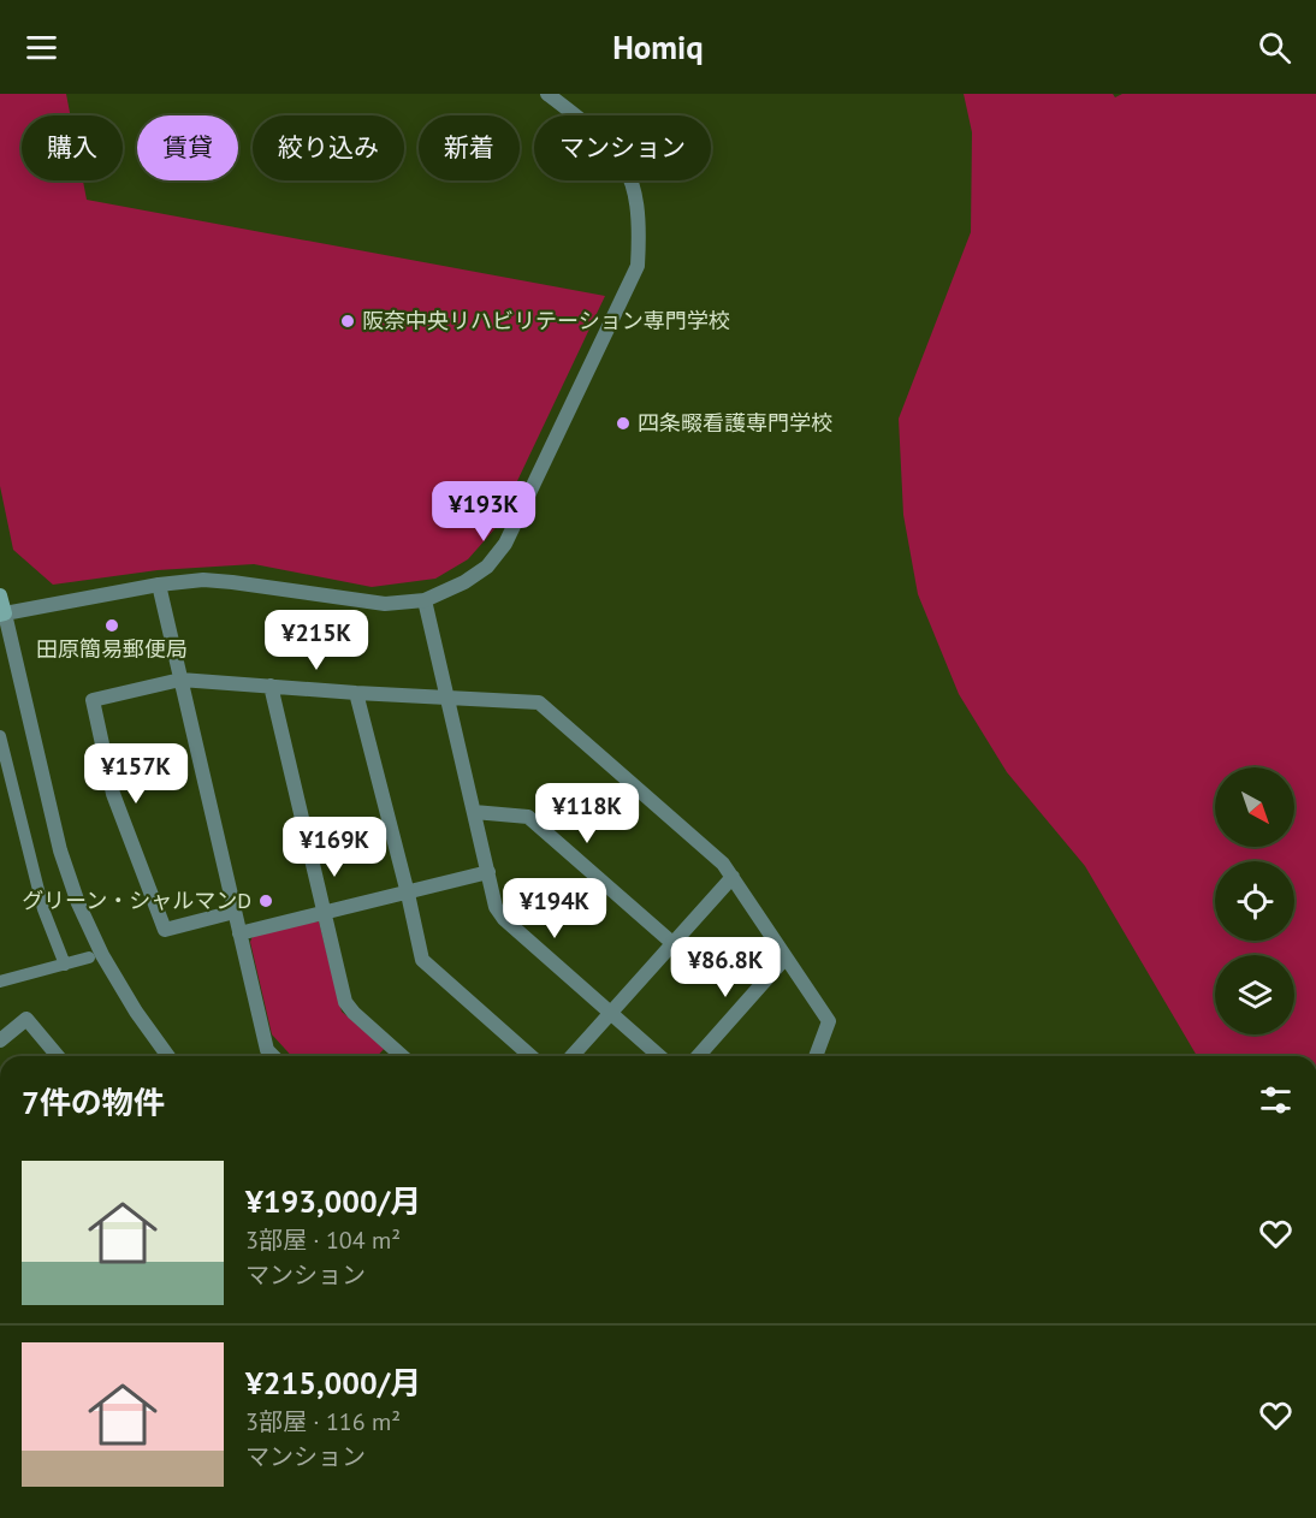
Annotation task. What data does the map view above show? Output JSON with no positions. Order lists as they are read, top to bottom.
{
  "places": [
    "阪奈中央リハビリテーション専門学校",
    "四条畷看護専門学校",
    "田原簡易郵便局",
    "グリーン・シャルマンD"
  ],
  "north": "bottom right",
  "page": {
    "header": "Homiq",
    "chip": [
      "購入",
      "賃貸",
      "絞り込み",
      "新着",
      "マンション"
    ],
    "price": [
      "¥193K",
      "¥215K",
      "¥157K",
      "¥118K",
      "¥169K",
      "¥194K",
      "¥86.8K"
    ],
    "heading": "7件の物件",
    "list": [
      {
        "name": "¥193,000/月",
        "note": "3部屋 · 104 m² · マンション"
      },
      {
        "name": "¥215,000/月",
        "note": "3部屋 · 116 m² · マンション"
      }
    ]
  }
}
